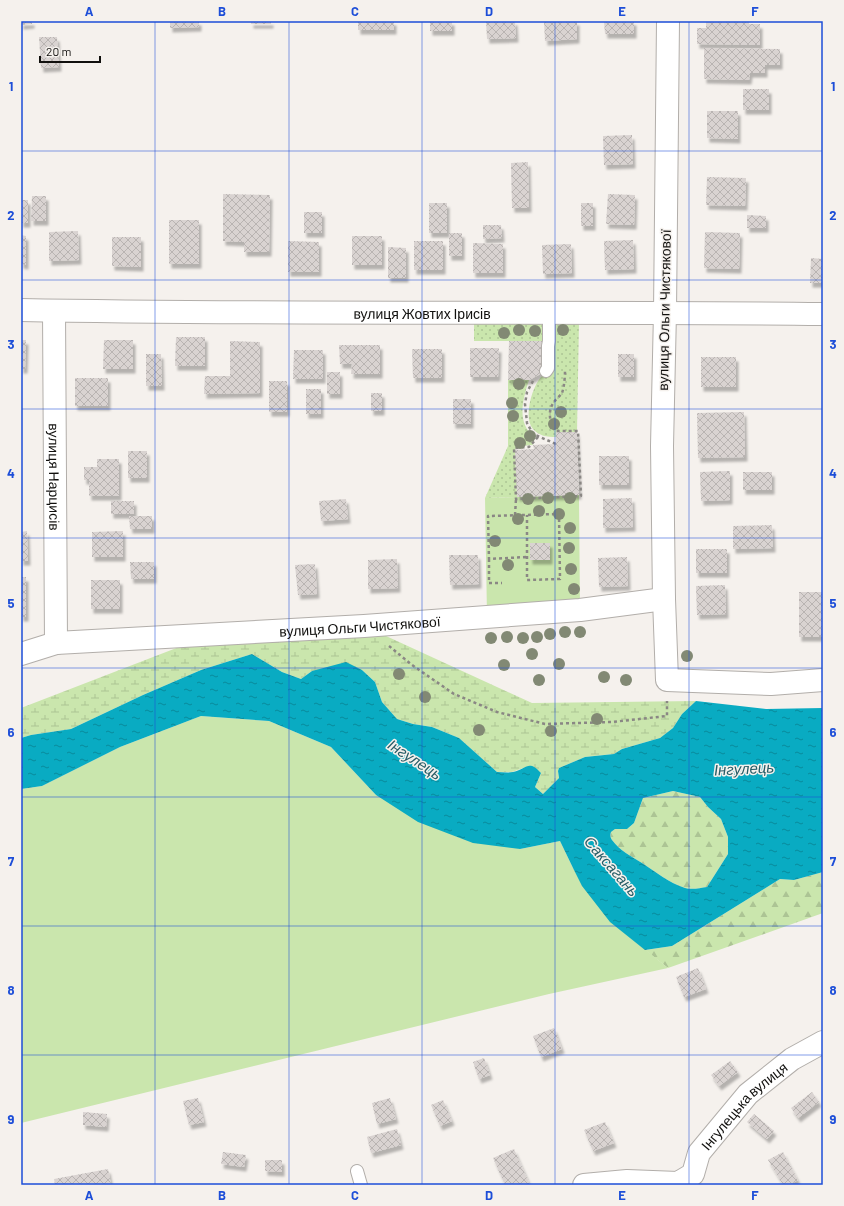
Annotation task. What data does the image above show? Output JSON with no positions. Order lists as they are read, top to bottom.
{
  "streets": {
    "street": [
      "вулиця Ольги Чистякової",
      "вулиця Жовтих Ірисів",
      "вулиця Нарцисів",
      "Інгулецька вулиця"
    ]
  },
  "crossings": [
    ["вулиця Ольги Чистякової", "вулиця Жовтих Ірисів"],
    ["вулиця Ольги Чистякової", "вулиця Нарцисів"],
    ["вулиця Жовтих Ірисів", "вулиця Нарцисів"]
  ],
  "water": ["Інгулець", "Саксагань"],
  "scale_bar": "20 m",
  "grid": {
    "columns": [
      "A",
      "B",
      "C",
      "D",
      "E",
      "F"
    ],
    "rows": [
      "1",
      "2",
      "3",
      "4",
      "5",
      "6",
      "7",
      "8",
      "9"
    ]
  }
}
